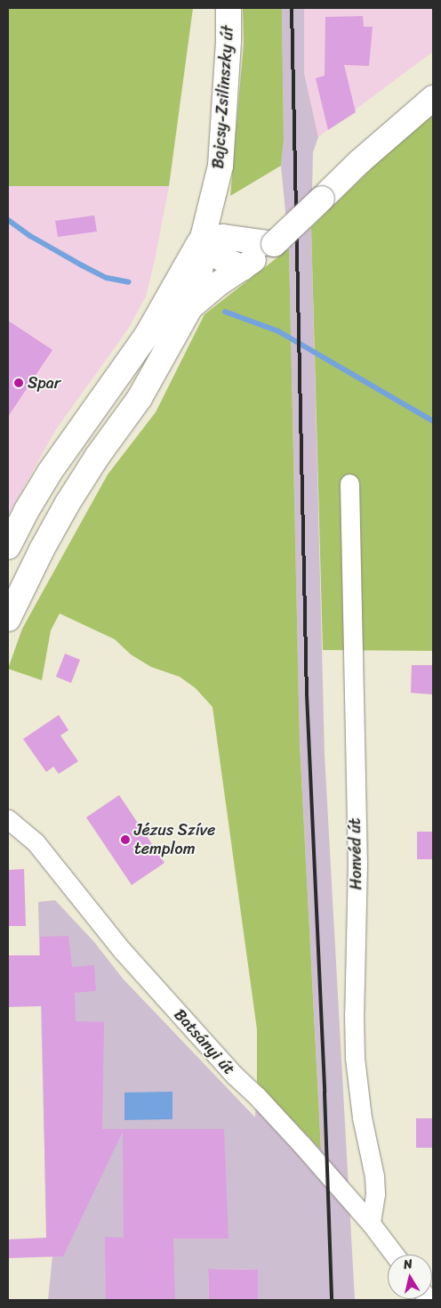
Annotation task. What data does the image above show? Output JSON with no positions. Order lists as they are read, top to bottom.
{
  "streets": {
    "main road": ["Bajcsy-Zsilinszky út"],
    "street": ["Honvéd út", "Batsányi út"]
  },
  "crossings": [
    ["Honvéd út", "Batsányi út"]
  ],
  "places": ["Spar", "Jézus Szíve templom"],
  "north": "top"
}
